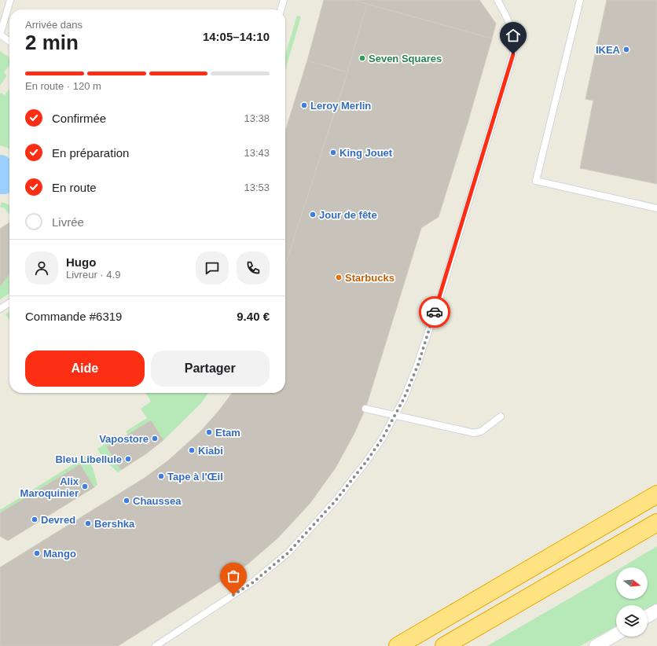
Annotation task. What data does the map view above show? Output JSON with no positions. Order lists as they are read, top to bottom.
{
  "places": [
    "IKEA",
    "Seven Squares",
    "Leroy Merlin",
    "King Jouet",
    "Jour de fête",
    "Starbucks",
    "Etam",
    "Vapostore",
    "Kiabi",
    "Bleu Libellule",
    "Tape à l'Œil",
    "Alix Maroquinier",
    "Chaussea",
    "Devred",
    "Bershka",
    "Mango"
  ],
  "north": "right",
  "page": {
    "heading": ["2 min", "Arrivée dans", "14:05–14:10"],
    "panel": [
      "Hugo",
      "Livreur · 4.9",
      "Commande #6319",
      "9.40 €"
    ],
    "bar": "En route · 120 m",
    "list": [
      ["Confirmée", "13:38"],
      ["En préparation", "13:43"],
      ["En route", "13:53"],
      "Livrée"
    ],
    "buttons": ["Aide", "Partager"]
  }
}
